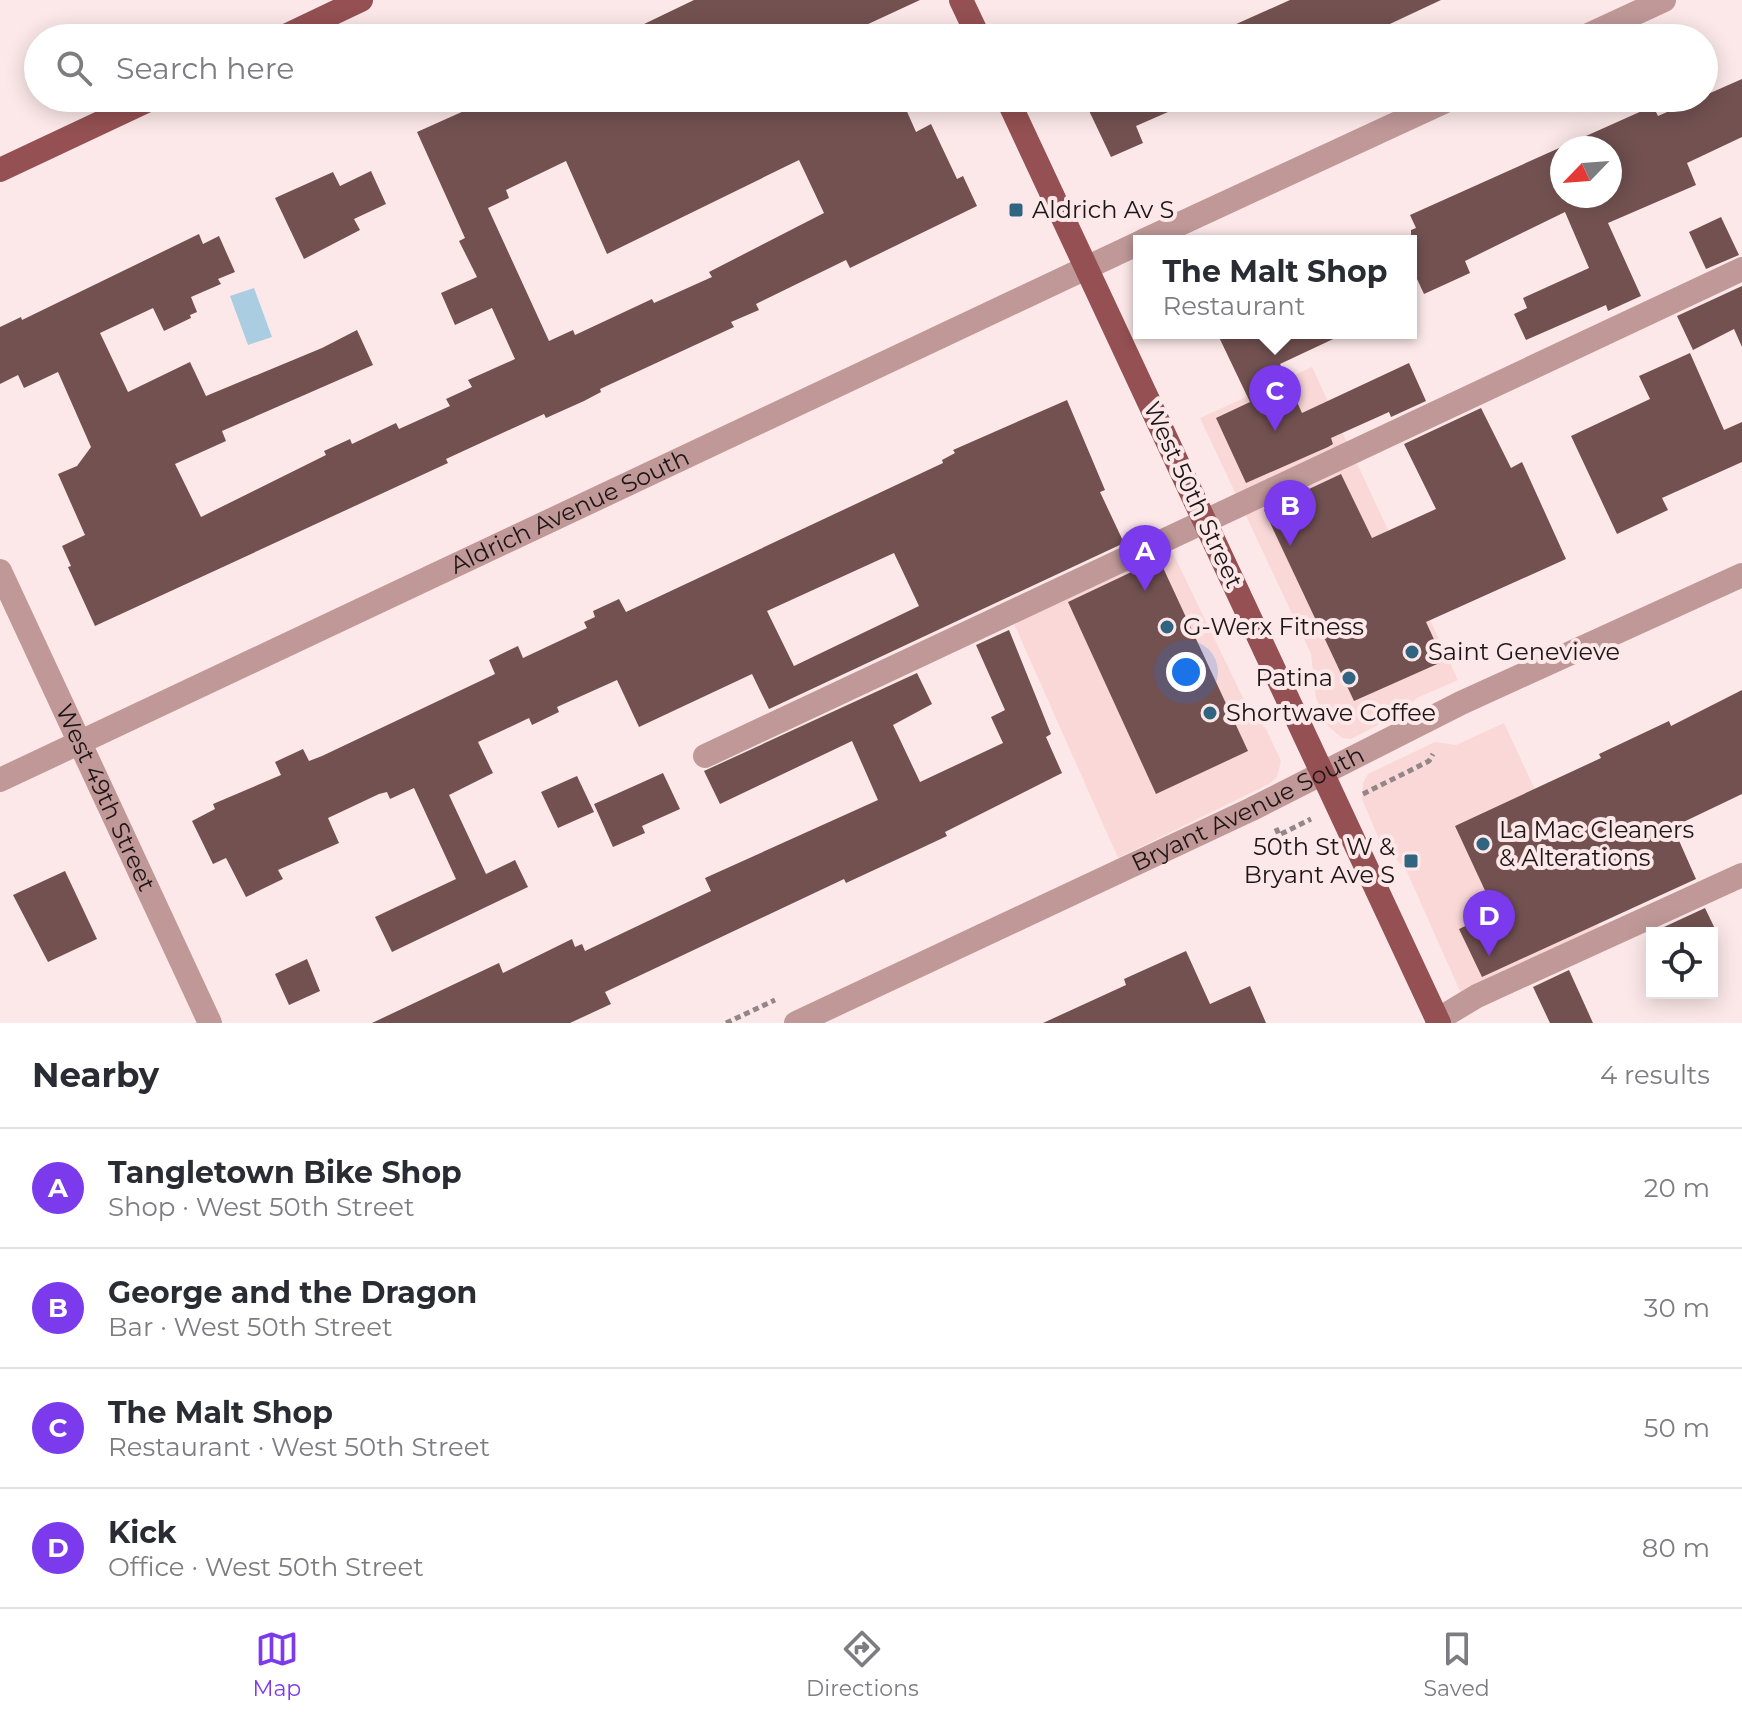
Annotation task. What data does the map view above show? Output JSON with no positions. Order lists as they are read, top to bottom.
{
  "streets": {
    "main road": ["West 50th Street"],
    "street": ["Aldrich Avenue South", "West 49th Street", "Bryant Avenue South"]
  },
  "crossings": [
    ["West 50th Street", "Aldrich Avenue South"],
    ["West 50th Street", "Bryant Avenue South"],
    ["Aldrich Avenue South", "West 49th Street"]
  ],
  "places": {
    "transit": ["Aldrich Av S", "50th St W & Bryant Ave S"],
    "other": [
      "G-Werx Fitness",
      "Saint Genevieve",
      "Patina",
      "Shortwave Coffee",
      "La Mac Cleaners & Alterations"
    ]
  },
  "north": "bottom left",
  "page": {
    "search": "Search here",
    "popup": ["The Malt Shop", "Restaurant"],
    "pins": [
      "C",
      "B",
      "A",
      "D"
    ],
    "heading": ["Nearby", "4 results"],
    "list": [
      {
        "mark": "A",
        "name": "Tangletown Bike Shop",
        "note": "Shop · West 50th Street",
        "value": "20 m"
      },
      {
        "mark": "B",
        "name": "George and the Dragon",
        "note": "Bar · West 50th Street",
        "value": "30 m"
      },
      {
        "mark": "C",
        "name": "The Malt Shop",
        "note": "Restaurant · West 50th Street",
        "value": "50 m"
      },
      {
        "mark": "D",
        "name": "Kick",
        "note": "Office · West 50th Street",
        "value": "80 m"
      }
    ],
    "nav": ["Map", "Directions", "Saved"]
  }
}
